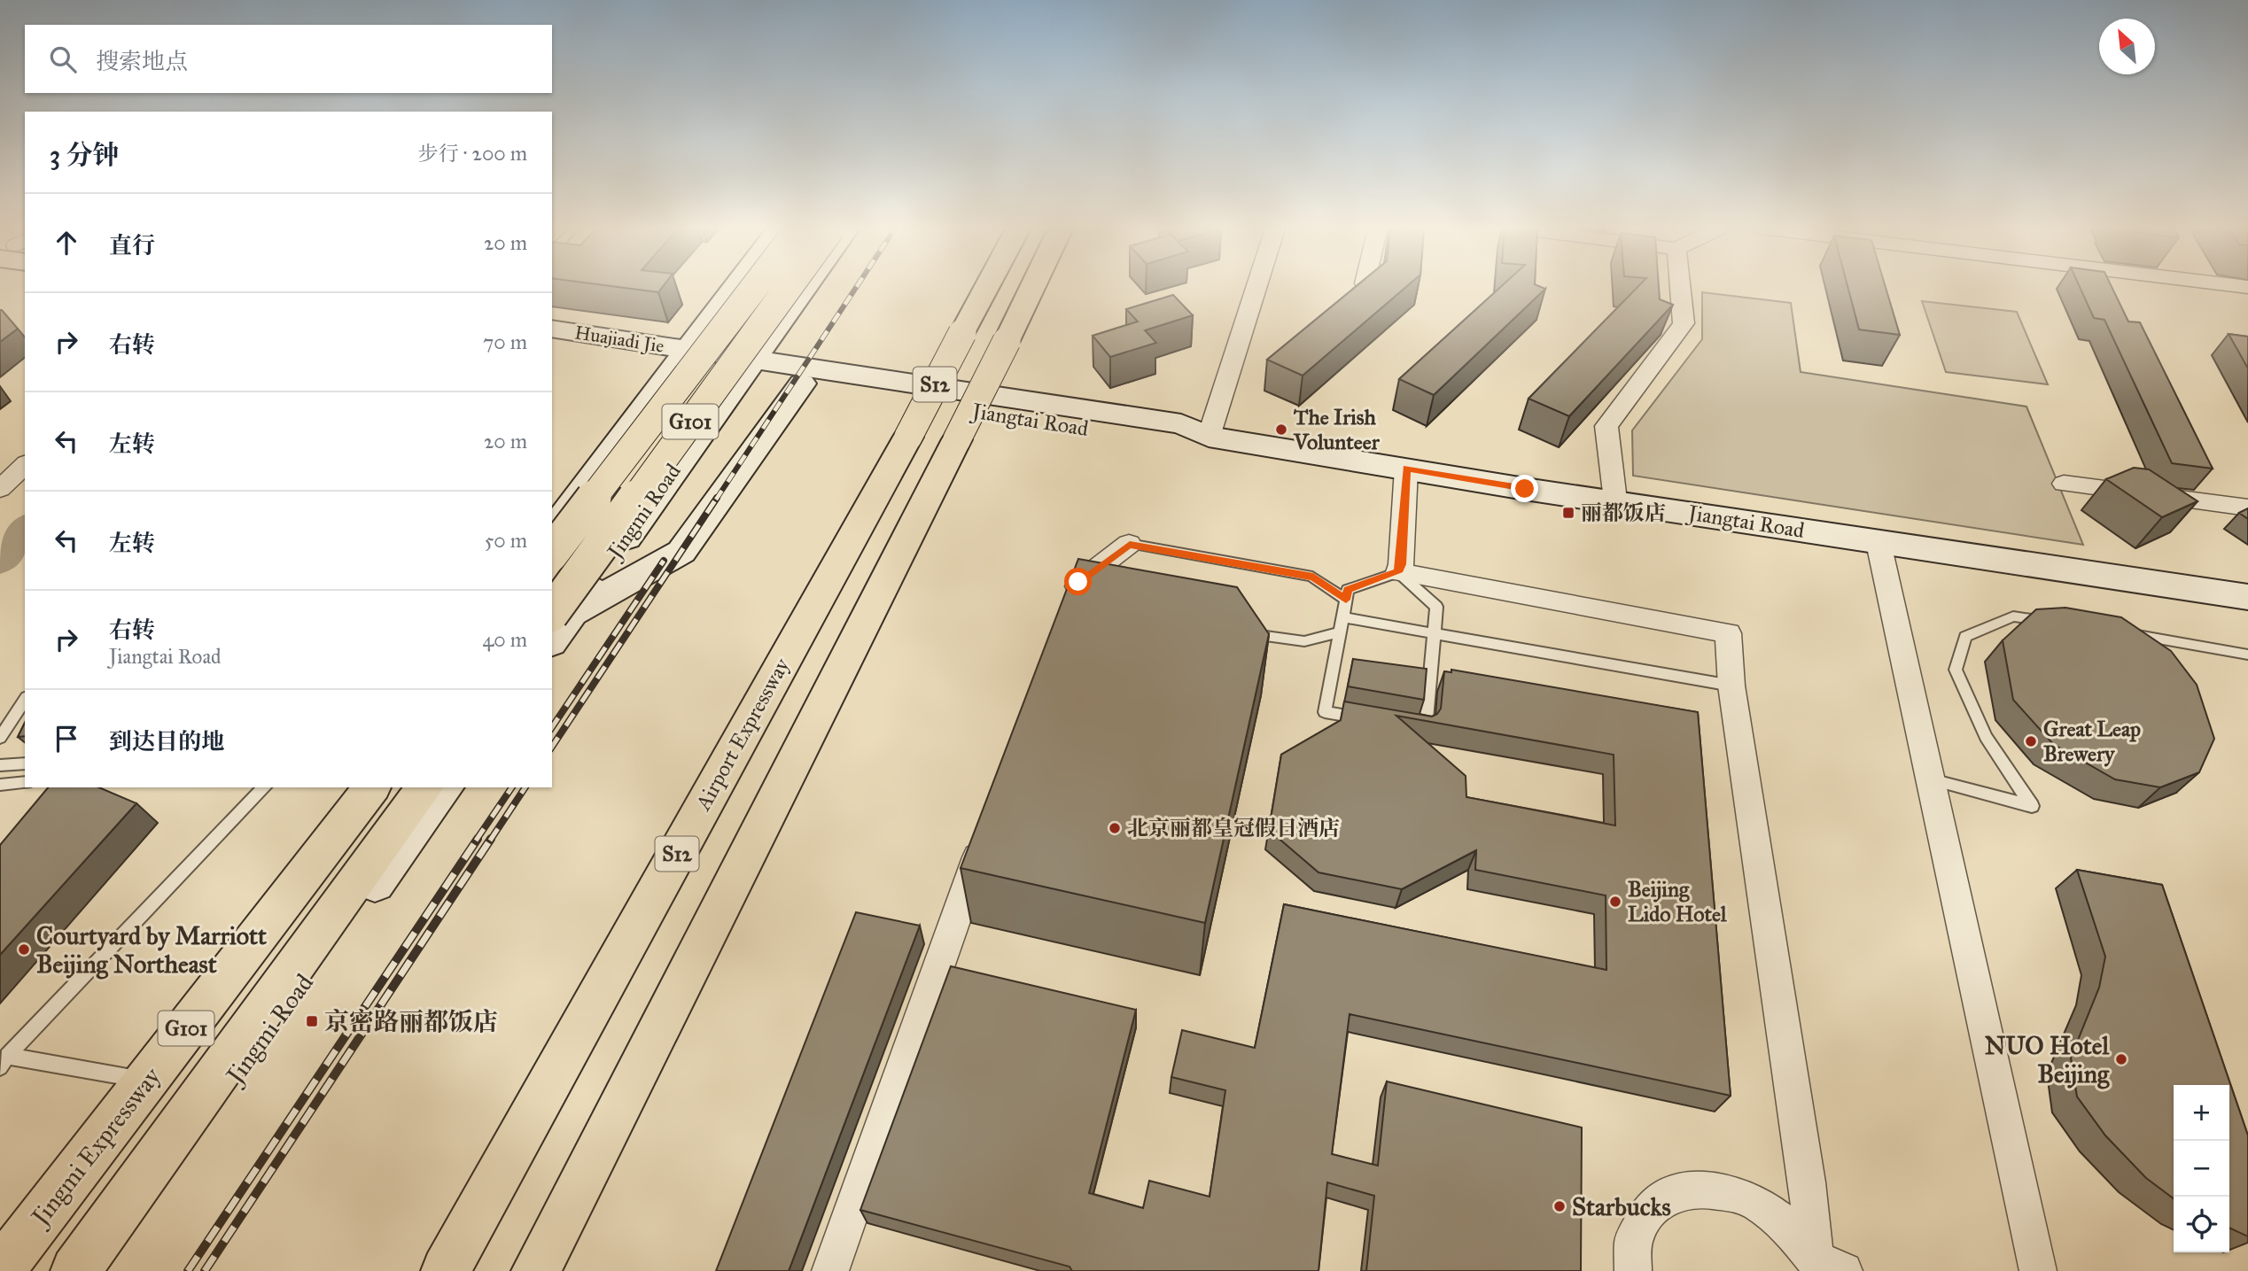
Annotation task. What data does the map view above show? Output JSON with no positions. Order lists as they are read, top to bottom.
{
  "streets": {
    "highway": [
      "S12",
      "G101",
      "Airport Expressway",
      "Jingmi Expressway"
    ],
    "main road": ["Huajiadi Jie", "Jiangtai Road", "Jingmi Road"]
  },
  "crossings": [
    ["Huajiadi Jie", "G101"],
    ["Jiangtai Road", "Jingmi Road"],
    ["G101", "Jingmi Road"]
  ],
  "places": {
    "other": [
      "The Irish Volunteer",
      "Great Leap Brewery",
      "北京丽都皇冠假日酒店",
      "Beijing Lido Hotel",
      "Courtyard by Marriott Beijing Northeast",
      "NUO Hotel Beijing",
      "Starbucks"
    ],
    "transit": ["丽都饭店", "京密路丽都饭店"]
  },
  "north": "top left",
  "page": {
    "search": "搜索地点",
    "heading": ["3 分钟", "步行 · 200 m"],
    "list": [
      ["直行", "20 m"],
      ["右转", "70 m"],
      ["左转", "20 m"],
      ["左转", "50 m"],
      ["右转", "Jiangtai Road", "40 m"],
      "到达目的地"
    ],
    "map_buttons": ["+", "−"]
  }
}
